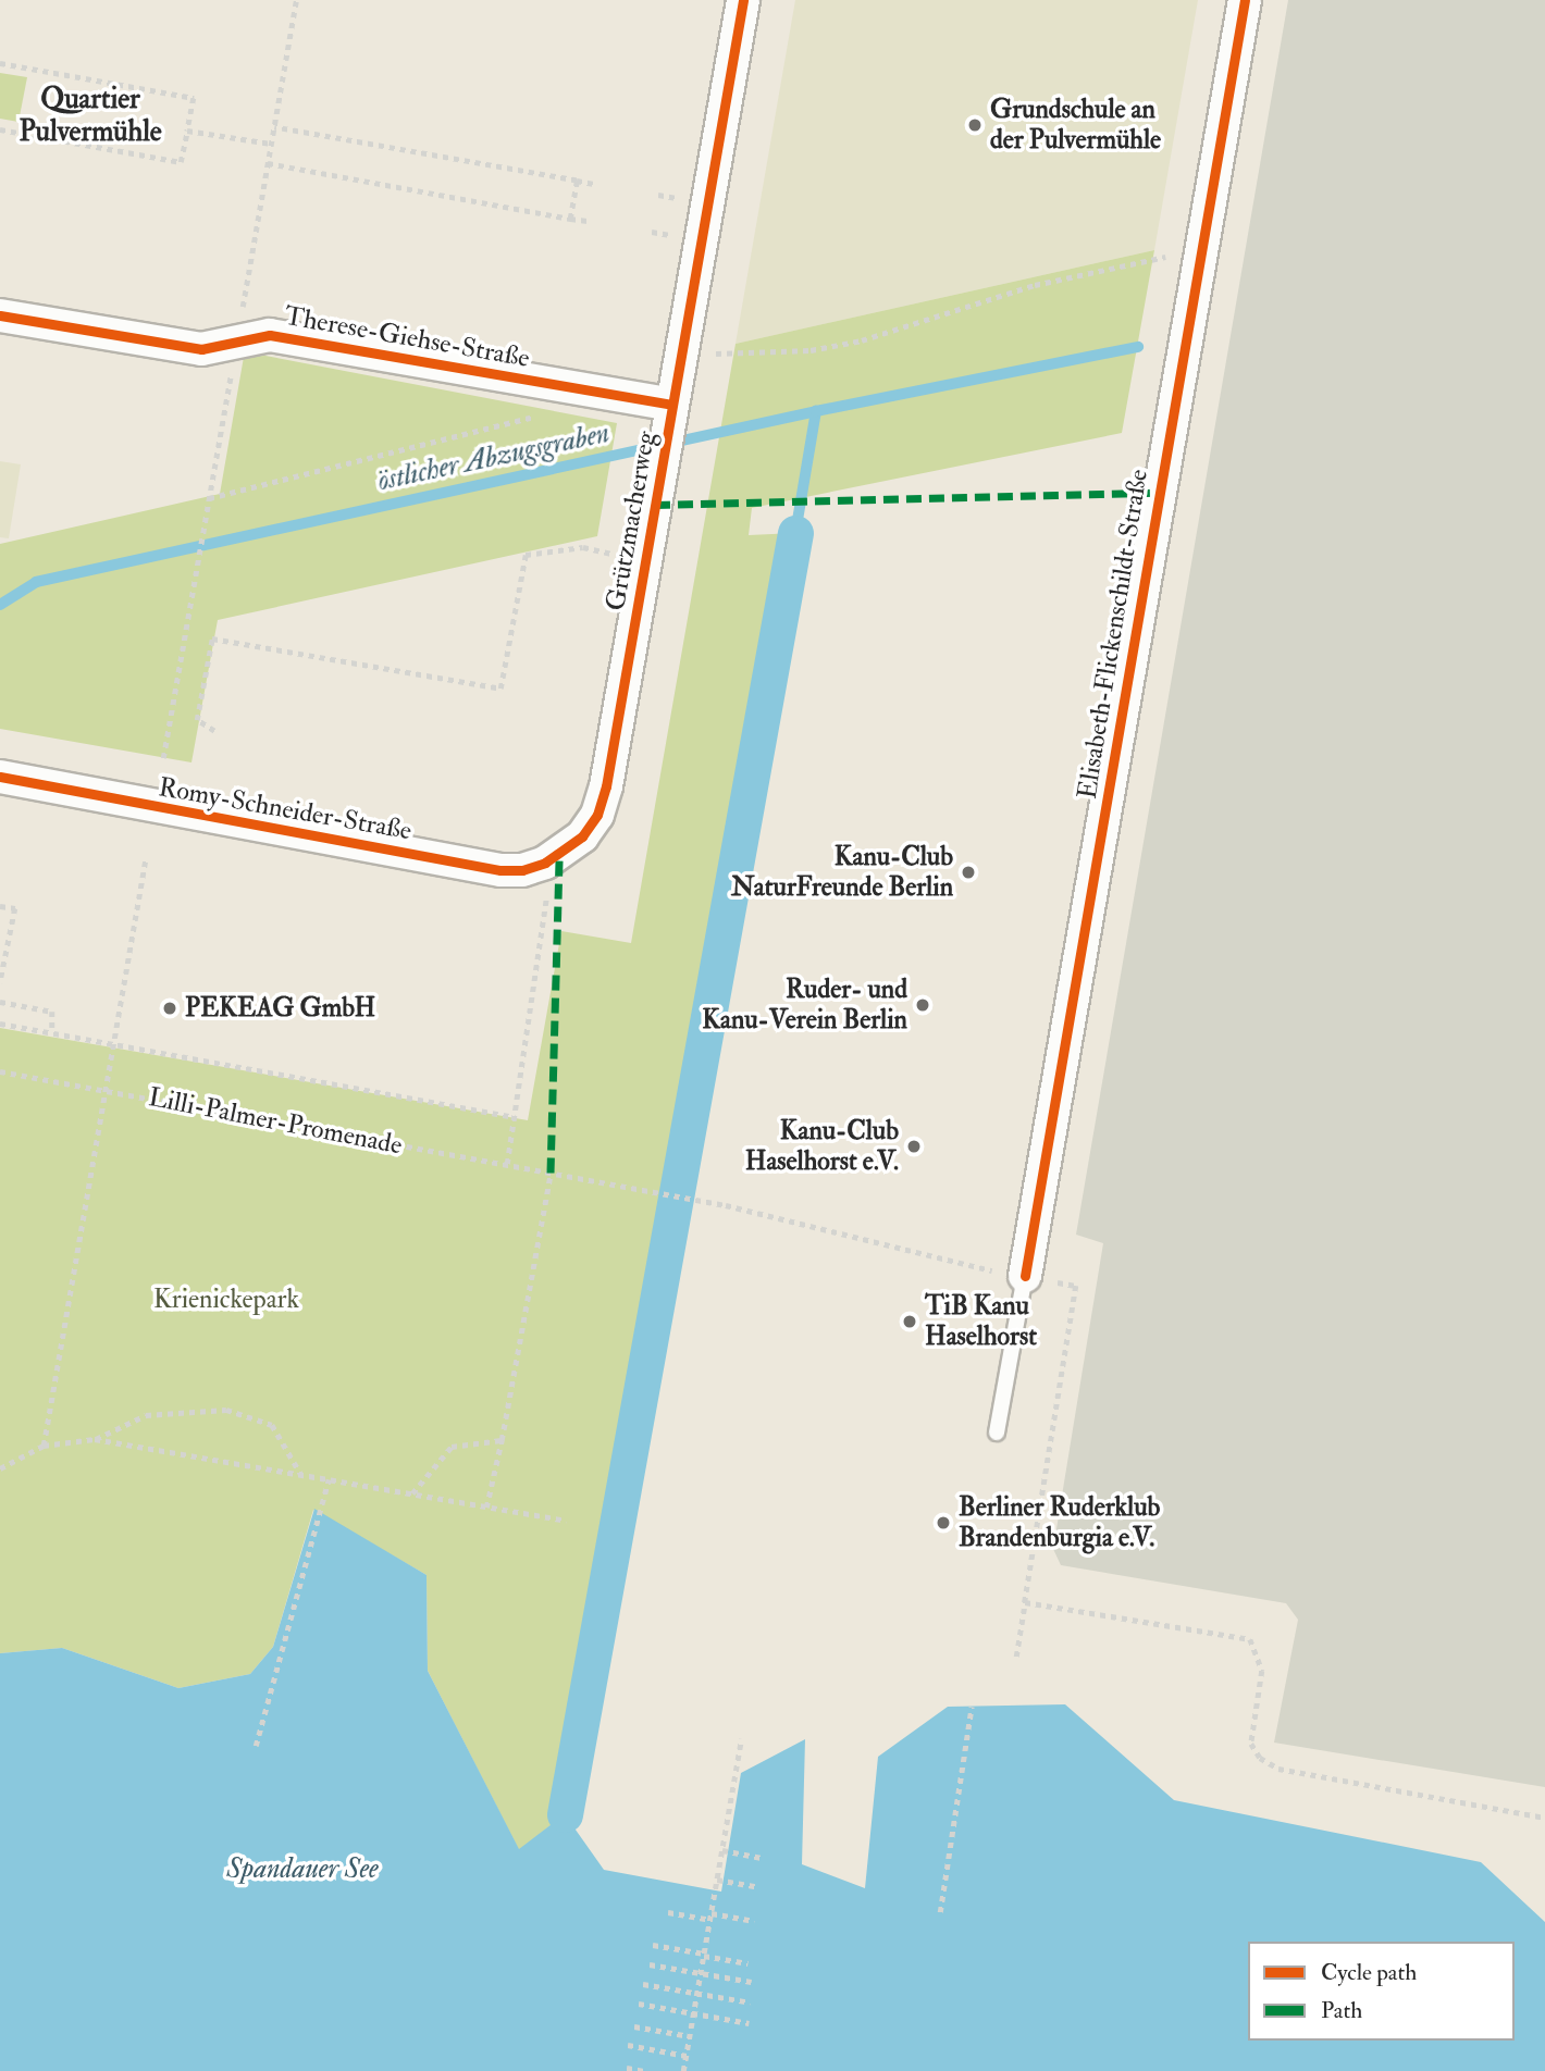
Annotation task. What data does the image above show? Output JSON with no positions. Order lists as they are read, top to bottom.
{
  "streets": {
    "street": [
      "Therese-Giehse-Straße",
      "Grützmacherweg",
      "Elisabeth-Flickenschildt-Straße",
      "Romy-Schneider-Straße"
    ],
    "path": ["Lilli-Palmer-Promenade"]
  },
  "crossings": [
    ["Therese-Giehse-Straße", "Grützmacherweg"],
    ["Grützmacherweg", "Romy-Schneider-Straße"],
    ["Elisabeth-Flickenschildt-Straße", "Lilli-Palmer-Promenade"]
  ],
  "districts": ["Quartier Pulvermühle"],
  "water": ["östlicher Abzugsgraben", "Spandauer See"],
  "parks": ["Krienickepark"],
  "places": [
    "Grundschule an der Pulvermühle",
    "Kanu-Club NaturFreunde Berlin",
    "Ruder- und Kanu-Verein Berlin",
    "PEKEAG GmbH",
    "Kanu-Club Haselhorst e.V.",
    "TiB Kanu Haselhorst",
    "Berliner Ruderklub Brandenburgia e.V."
  ],
  "legend": ["Cycle path", "Path"]
}
